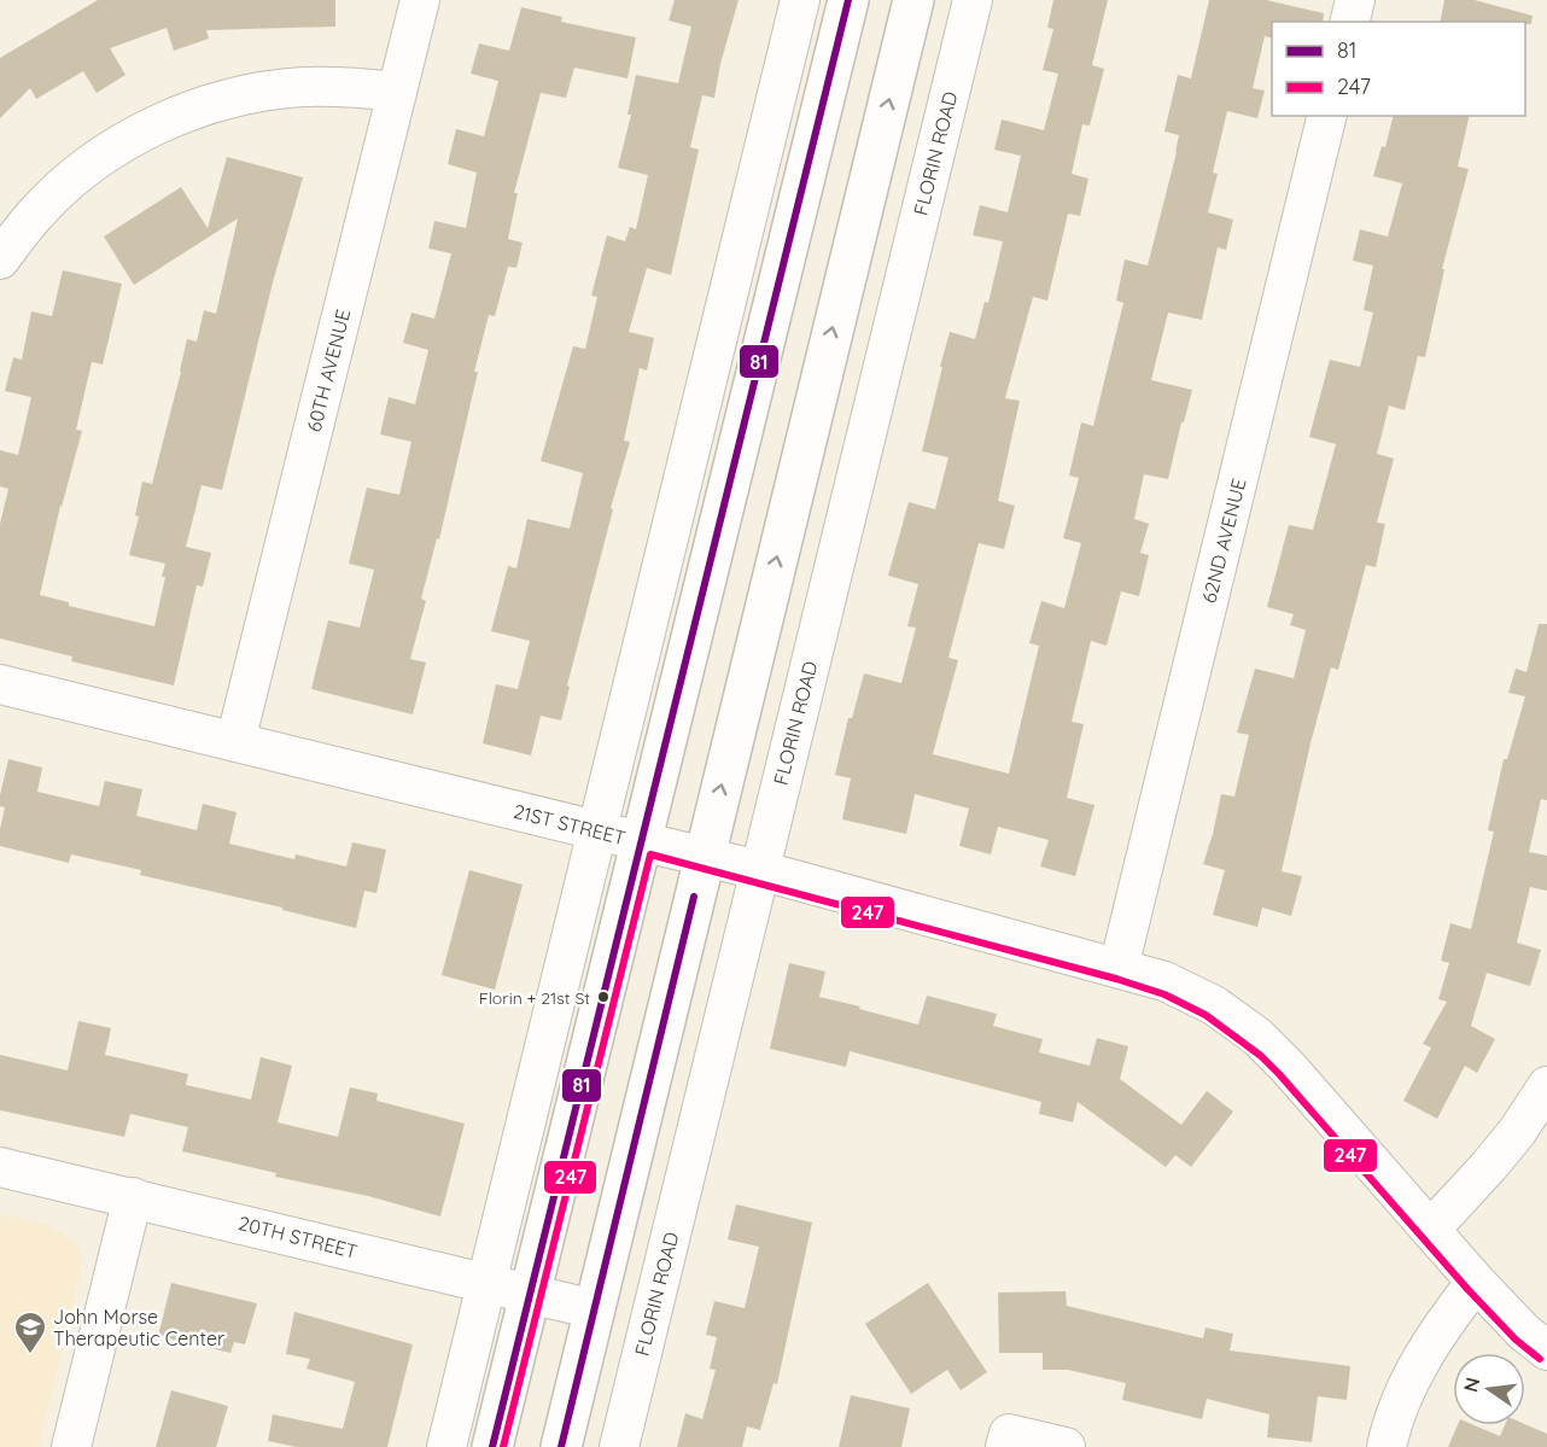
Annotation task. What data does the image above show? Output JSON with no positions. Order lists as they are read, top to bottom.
{
  "streets": {
    "street": [
      "FLORIN ROAD",
      "60TH AVENUE",
      "62ND AVENUE",
      "21ST STREET",
      "20TH STREET"
    ]
  },
  "crossings": [
    ["FLORIN ROAD", "21ST STREET"],
    ["60TH AVENUE", "21ST STREET"],
    ["62ND AVENUE", "21ST STREET"]
  ],
  "places": {
    "other": ["Florin + 21st St"],
    "school or university": ["John Morse Therapeutic Center"]
  },
  "lines": ["transit line 81", "transit line 247"],
  "legend": ["81", "247"],
  "north": "left"
}
